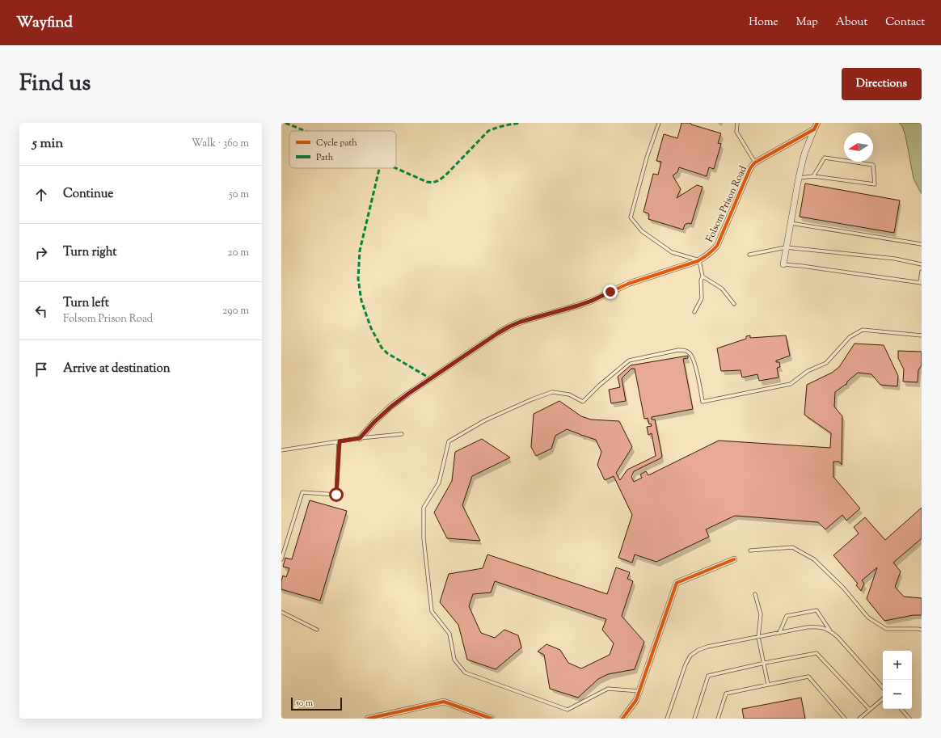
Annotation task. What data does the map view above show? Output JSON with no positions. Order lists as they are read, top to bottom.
{
  "streets": {
    "street": ["Folsom Prison Road"]
  },
  "legend": ["Cycle path", "Path"],
  "scale_bar": "50 m",
  "north": "left",
  "page": {
    "header": "Wayfind",
    "nav": [
      "Home",
      "Map",
      "About",
      "Contact"
    ],
    "title": "Find us",
    "buttons": "Directions",
    "heading": ["5 min", "Walk · 360 m"],
    "list": [
      ["Continue", "50 m"],
      ["Turn right", "20 m"],
      ["Turn left", "Folsom Prison Road", "290 m"],
      "Arrive at destination"
    ],
    "map_buttons": ["+", "−"],
    "scale": "50 m"
  }
}
